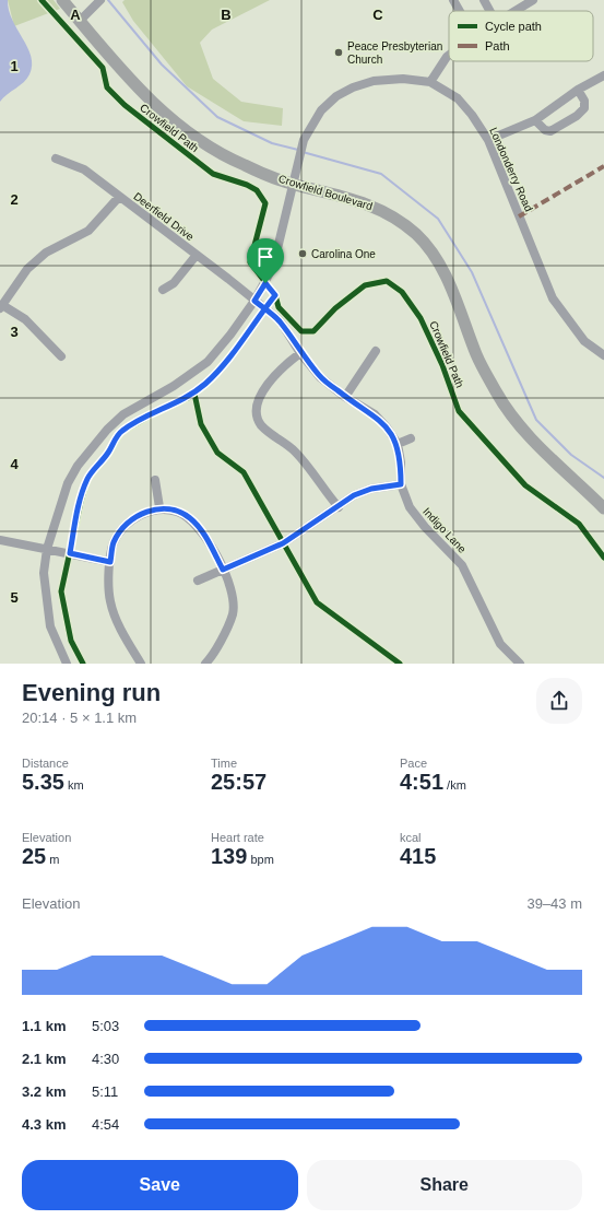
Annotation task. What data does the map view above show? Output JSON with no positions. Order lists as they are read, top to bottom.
{
  "streets": {
    "main road": ["Crowfield Boulevard"],
    "street": ["Londonderry Road", "Deerfield Drive", "Indigo Lane"],
    "cycle path": ["Crowfield Path"]
  },
  "crossings": [
    ["Londonderry Road", "Crowfield Boulevard"],
    ["Londonderry Road", "Deerfield Drive"],
    ["Londonderry Road", "Indigo Lane"],
    ["Deerfield Drive", "Indigo Lane"]
  ],
  "places": ["Peace Presbyterian Church", "Carolina One"],
  "legend": ["Cycle path", "Path"],
  "page": {
    "heading": ["Evening run", "20:14 · 5 × 1.1 km"],
    "stats": [
      ["Distance", "5.35 km"],
      ["Time", "25:57"],
      ["Pace", "4:51 /km"],
      ["Elevation", "25 m"],
      ["Heart rate", "139 bpm"],
      ["kcal", "415"]
    ],
    "chart": ["Elevation", "39–43 m"],
    "list": [
      {
        "name": "1.1 km",
        "note": "5:03"
      },
      {
        "name": "2.1 km",
        "note": "4:30"
      },
      {
        "name": "3.2 km",
        "note": "5:11"
      },
      {
        "name": "4.3 km",
        "note": "4:54"
      }
    ],
    "buttons": ["Save", "Share"]
  },
  "grid": {
    "columns": ["A", "B", "C"],
    "rows": [
      "1",
      "2",
      "3",
      "4",
      "5"
    ]
  }
}
